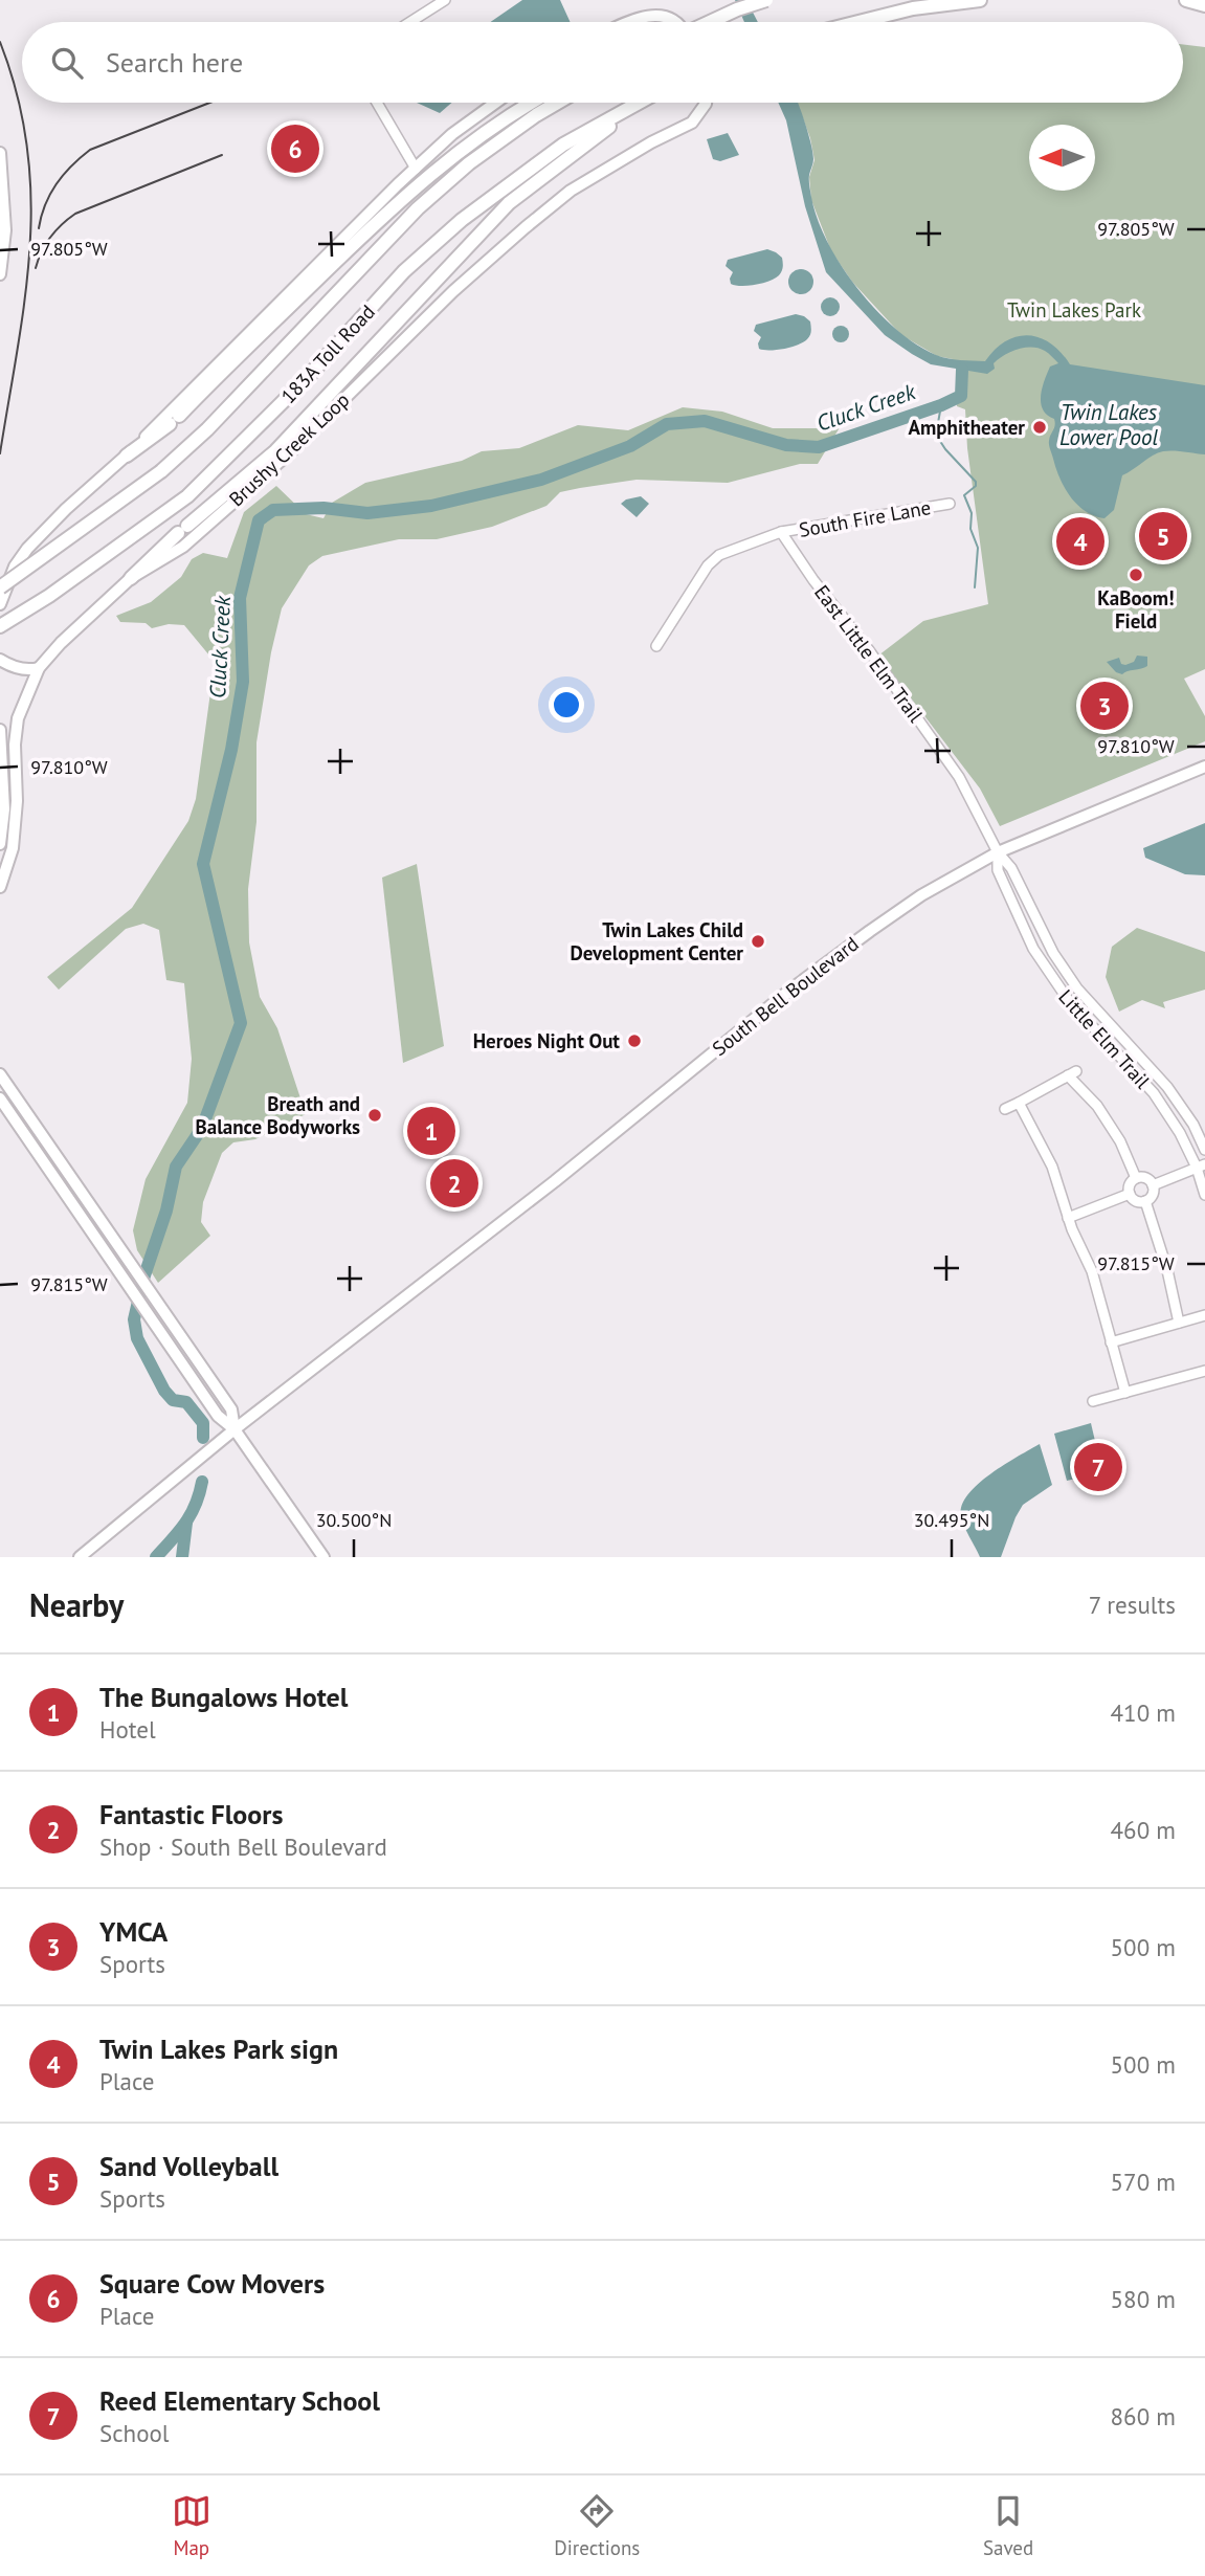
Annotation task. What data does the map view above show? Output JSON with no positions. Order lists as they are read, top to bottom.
{
  "streets": {
    "highway": ["183A Toll Road"],
    "main road": ["Brushy Creek Loop", "South Bell Boulevard"],
    "street": ["South Fire Lane", "East Little Elm Trail", "Little Elm Trail"]
  },
  "crossings": [
    ["South Fire Lane", "East Little Elm Trail"],
    ["East Little Elm Trail", "South Bell Boulevard"],
    ["East Little Elm Trail", "Little Elm Trail"],
    ["South Bell Boulevard", "Little Elm Trail"]
  ],
  "water": ["Cluck Creek", "Twin Lakes Lower Pool"],
  "parks": ["Twin Lakes Park"],
  "places": [
    "Amphitheater",
    "KaBoom! Field",
    "Twin Lakes Child Development Center",
    "Heroes Night Out",
    "Breath and Balance Bodyworks"
  ],
  "north": "left",
  "page": {
    "search": "Search here",
    "pins": [
      "6",
      "5",
      "4",
      "3",
      "1",
      "2",
      "7"
    ],
    "heading": ["Nearby", "7 results"],
    "list": [
      {
        "mark": "1",
        "name": "The Bungalows Hotel",
        "note": "Hotel",
        "value": "410 m"
      },
      {
        "mark": "2",
        "name": "Fantastic Floors",
        "note": "Shop · South Bell Boulevard",
        "value": "460 m"
      },
      {
        "mark": "3",
        "name": "YMCA",
        "note": "Sports",
        "value": "500 m"
      },
      {
        "mark": "4",
        "name": "Twin Lakes Park sign",
        "note": "Place",
        "value": "500 m"
      },
      {
        "mark": "5",
        "name": "Sand Volleyball",
        "note": "Sports",
        "value": "570 m"
      },
      {
        "mark": "6",
        "name": "Square Cow Movers",
        "note": "Place",
        "value": "580 m"
      },
      {
        "mark": "7",
        "name": "Reed Elementary School",
        "note": "School",
        "value": "860 m"
      }
    ],
    "nav": ["Map", "Directions", "Saved"]
  },
  "coordinates": [
    "97.805°W",
    "97.810°W",
    "97.815°W",
    "30.500°N",
    "30.495°N"
  ]
}
